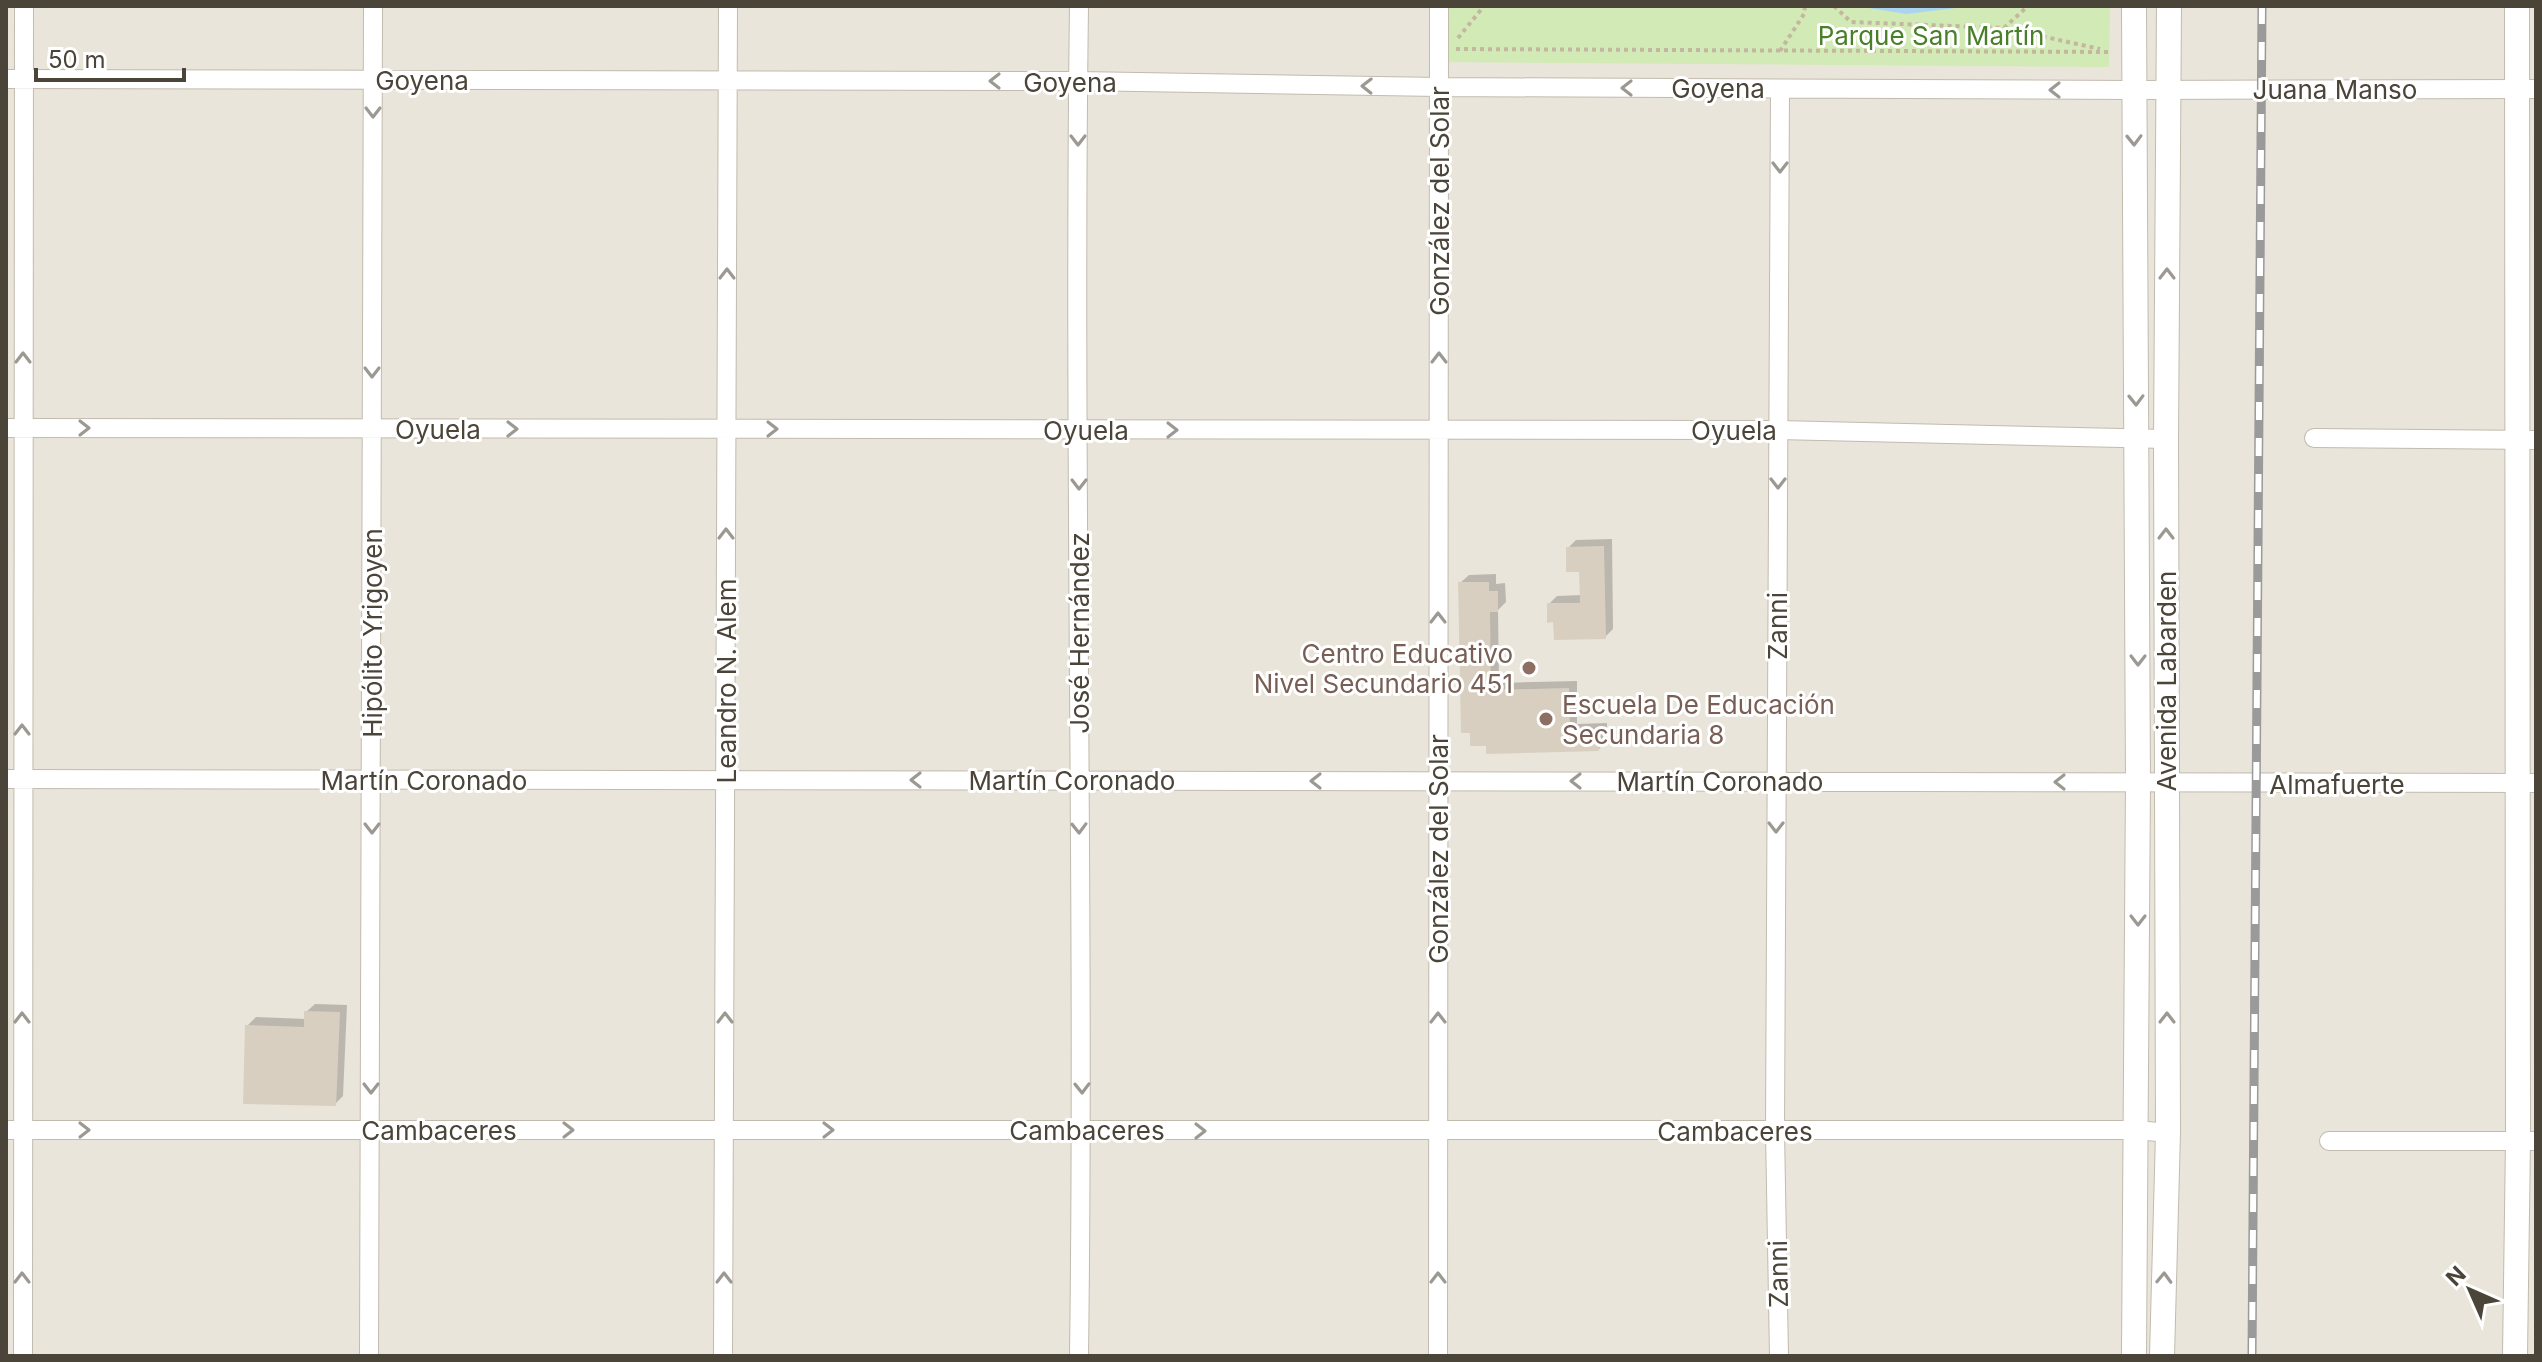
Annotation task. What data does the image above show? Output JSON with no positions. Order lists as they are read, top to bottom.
{
  "streets": {
    "street": [
      "Goyena",
      "Juana Manso",
      "González del Solar",
      "Oyuela",
      "Zanni",
      "Hipólito Yrigoyen",
      "José Hernández",
      "Leandro N. Alem",
      "Avenida Labarden",
      "Martín Coronado",
      "Almafuerte",
      "Cambaceres"
    ]
  },
  "crossings": [
    ["Goyena", "Juana Manso"],
    ["Goyena", "González del Solar"],
    ["Goyena", "Zanni"],
    ["Goyena", "Hipólito Yrigoyen"],
    ["Goyena", "José Hernández"],
    ["Goyena", "Leandro N. Alem"],
    ["Goyena", "Avenida Labarden"],
    ["Juana Manso", "Avenida Labarden"],
    ["González del Solar", "Oyuela"],
    ["González del Solar", "Martín Coronado"],
    ["González del Solar", "Cambaceres"],
    ["Oyuela", "Zanni"],
    ["Oyuela", "Hipólito Yrigoyen"],
    ["Oyuela", "José Hernández"],
    ["Oyuela", "Leandro N. Alem"],
    ["Oyuela", "Avenida Labarden"],
    ["Zanni", "Martín Coronado"],
    ["Zanni", "Cambaceres"],
    ["Hipólito Yrigoyen", "Martín Coronado"],
    ["Hipólito Yrigoyen", "Cambaceres"],
    ["José Hernández", "Martín Coronado"],
    ["José Hernández", "Cambaceres"],
    ["Leandro N. Alem", "Martín Coronado"],
    ["Leandro N. Alem", "Cambaceres"],
    ["Avenida Labarden", "Martín Coronado"],
    ["Avenida Labarden", "Almafuerte"],
    ["Avenida Labarden", "Cambaceres"],
    ["Martín Coronado", "Almafuerte"]
  ],
  "one_way": [
    "Goyena",
    "González del Solar",
    "Oyuela",
    "Zanni",
    "Hipólito Yrigoyen",
    "José Hernández",
    "Leandro N. Alem",
    "Martín Coronado",
    "Cambaceres"
  ],
  "parks": ["Parque San Martín"],
  "places": ["Centro Educativo Nivel Secundario 451", "Escuela De Educación Secundaria 8"],
  "scale_bar": "50 m",
  "north": "top left"
}
